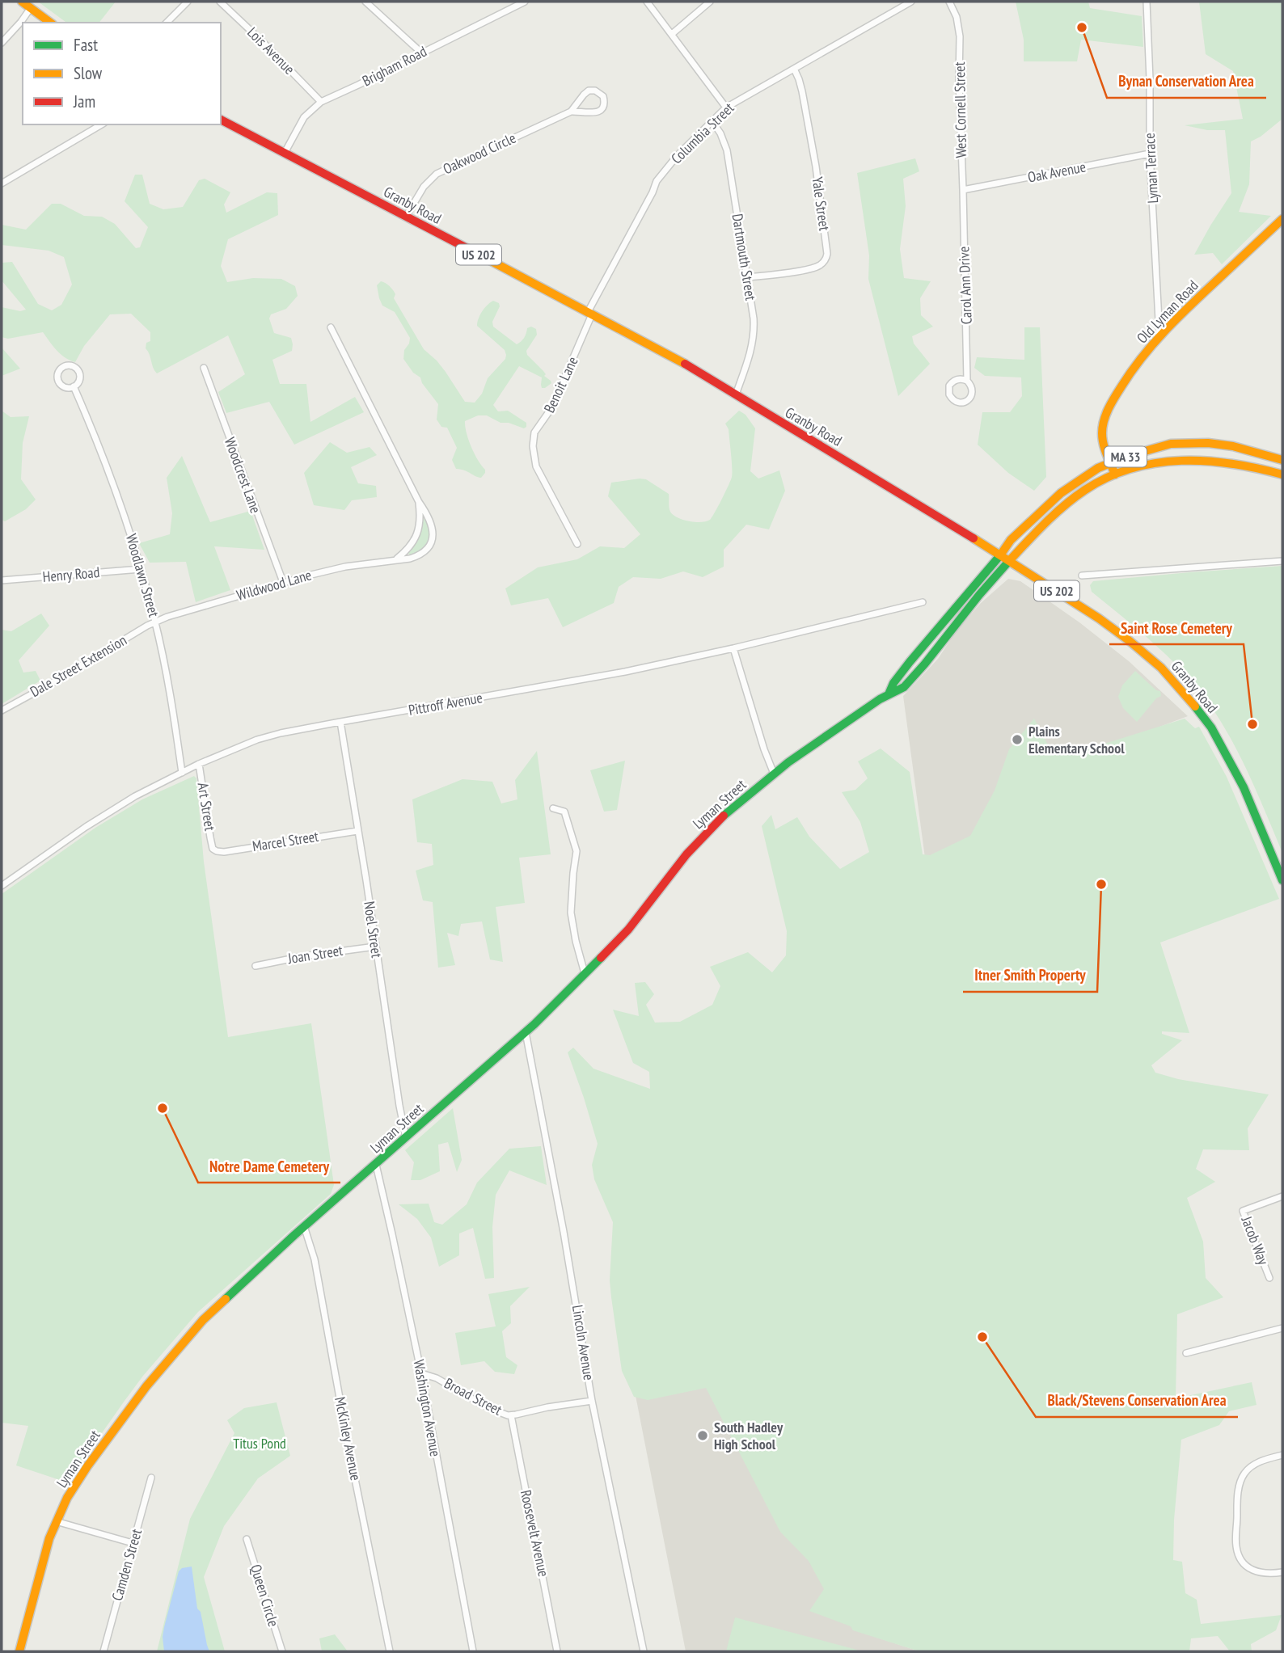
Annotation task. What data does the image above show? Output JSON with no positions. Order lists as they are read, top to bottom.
{
  "streets": {
    "main road": [
      "Granby Road",
      "US 202",
      "Old Lyman Road",
      "MA 33",
      "Lyman Street"
    ],
    "street": [
      "Lois Avenue",
      "Brigham Road",
      "West Cornell Street",
      "Columbia Street",
      "Oakwood Circle",
      "Lyman Terrace",
      "Oak Avenue",
      "Yale Street",
      "Dartmouth Street",
      "Carol Ann Drive",
      "Benoit Lane",
      "Woodcrest Lane",
      "Henry Road",
      "Woodlawn Street",
      "Wildwood Lane",
      "Dale Street Extension",
      "Pittroff Avenue",
      "Art Street",
      "Marcel Street",
      "Noel Street",
      "Joan Street",
      "Jacob Way",
      "Lincoln Avenue",
      "Broad Street",
      "Washington Avenue",
      "McKinley Avenue",
      "Roosevelt Avenue",
      "Camden Street",
      "Queen Circle"
    ]
  },
  "crossings": [
    ["Lois Avenue", "Brigham Road"],
    ["Brigham Road", "Granby Road"],
    ["West Cornell Street", "Oak Avenue"],
    ["West Cornell Street", "Carol Ann Drive"],
    ["Columbia Street", "Yale Street"],
    ["Columbia Street", "Granby Road"],
    ["Columbia Street", "Dartmouth Street"],
    ["Columbia Street", "Benoit Lane"],
    ["Oakwood Circle", "Granby Road"],
    ["Lyman Terrace", "Oak Avenue"],
    ["Lyman Terrace", "Old Lyman Road"],
    ["Oak Avenue", "Carol Ann Drive"],
    ["Yale Street", "Dartmouth Street"],
    ["Granby Road", "Dartmouth Street"],
    ["Granby Road", "Benoit Lane"],
    ["Granby Road", "MA 33"],
    ["Granby Road", "Lyman Street"],
    ["Old Lyman Road", "MA 33"],
    ["MA 33", "Lyman Street"],
    ["Woodcrest Lane", "Wildwood Lane"],
    ["Henry Road", "Woodlawn Street"],
    ["Woodlawn Street", "Wildwood Lane"],
    ["Woodlawn Street", "Dale Street Extension"],
    ["Woodlawn Street", "Pittroff Avenue"],
    ["Wildwood Lane", "Dale Street Extension"],
    ["Pittroff Avenue", "Art Street"],
    ["Pittroff Avenue", "Noel Street"],
    ["Lyman Street", "Noel Street"],
    ["Lyman Street", "Lincoln Avenue"],
    ["Lyman Street", "Washington Avenue"],
    ["Lyman Street", "McKinley Avenue"],
    ["Art Street", "Marcel Street"],
    ["Marcel Street", "Noel Street"],
    ["Noel Street", "Joan Street"],
    ["Lincoln Avenue", "Broad Street"],
    ["Broad Street", "Washington Avenue"],
    ["Broad Street", "Roosevelt Avenue"]
  ],
  "parks": ["Titus Pond"],
  "places": [
    "Bynan Conservation Area",
    "Saint Rose Cemetery",
    "Plains Elementary School",
    "Itner Smith Property",
    "Notre Dame Cemetery",
    "Black/Stevens Conservation Area",
    "South Hadley High School"
  ],
  "legend": ["Fast", "Slow", "Jam"]
}
